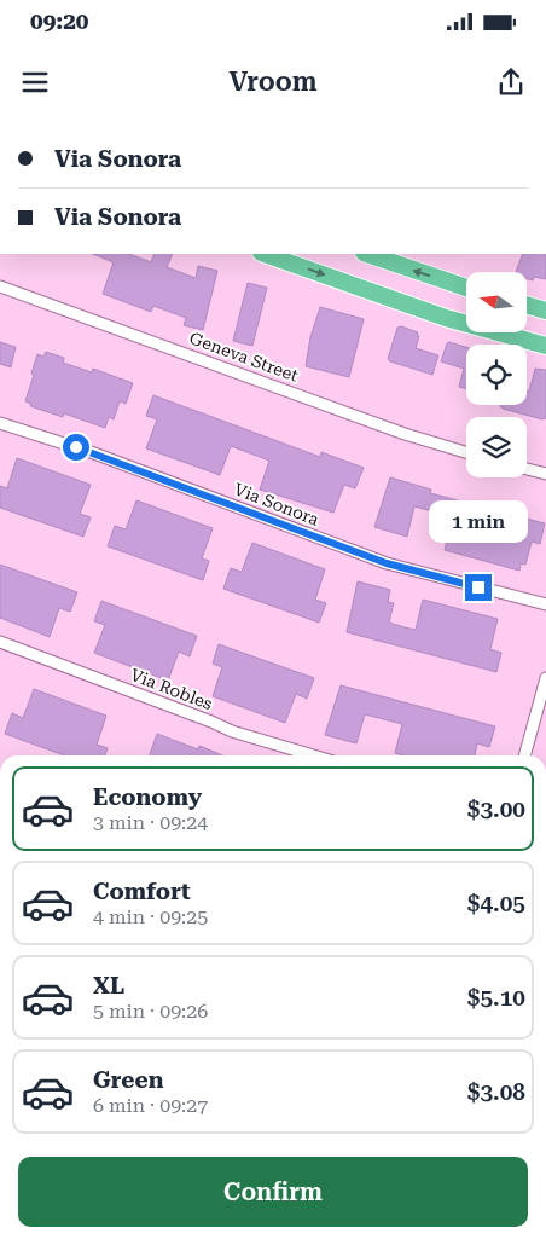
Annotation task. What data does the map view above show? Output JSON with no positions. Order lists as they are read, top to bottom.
{
  "streets": {
    "street": ["Geneva Street", "Via Sonora", "Via Robles"]
  },
  "north": "left",
  "page": {
    "status": "09:20",
    "header": "Vroom",
    "banner": ["Via Sonora", "Via Sonora"],
    "bubble": "1 min",
    "list": [
      {
        "name": "Economy",
        "note": "3 min · 09:24",
        "value": "$3.00"
      },
      {
        "name": "Comfort",
        "note": "4 min · 09:25",
        "value": "$4.05"
      },
      {
        "name": "XL",
        "note": "5 min · 09:26",
        "value": "$5.10"
      },
      {
        "name": "Green",
        "note": "6 min · 09:27",
        "value": "$3.08"
      }
    ],
    "buttons": "Confirm"
  }
}
